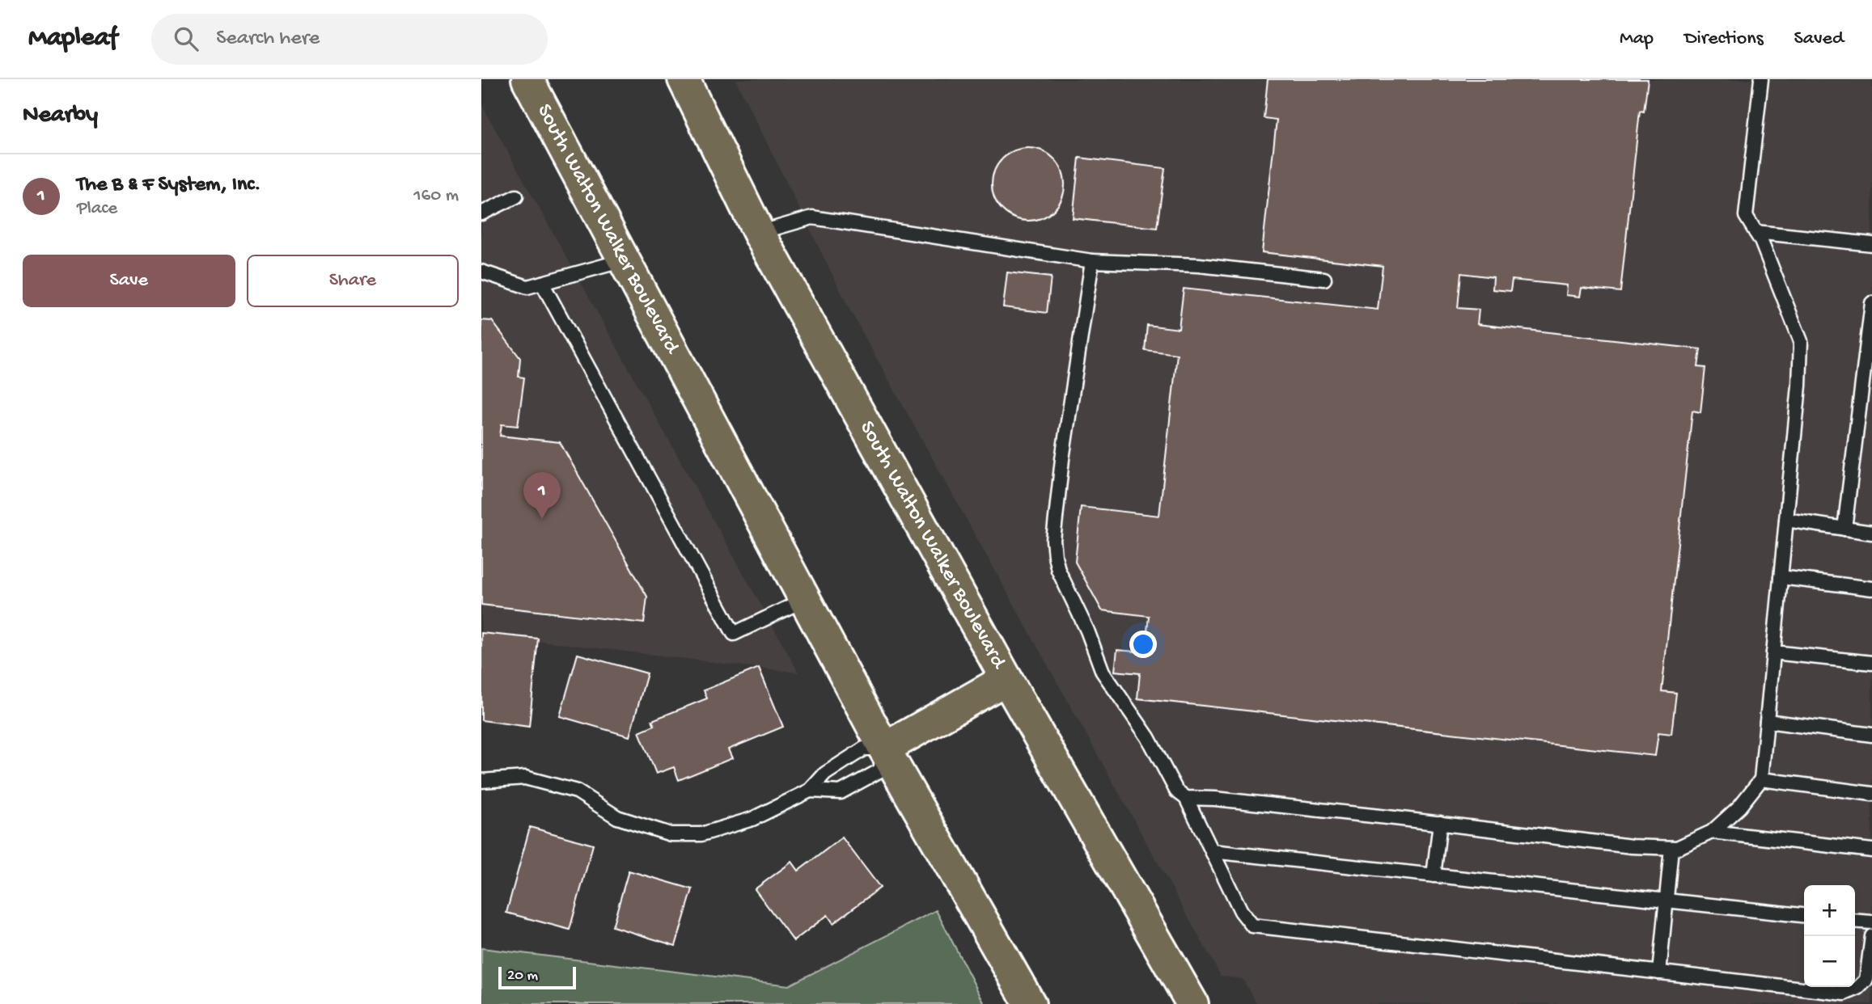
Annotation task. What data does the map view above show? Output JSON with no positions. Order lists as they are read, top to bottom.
{
  "streets": {
    "main road": ["South Walton Walker Boulevard"]
  },
  "scale_bar": "20 m",
  "page": {
    "header": "Mapleaf",
    "search": "Search here",
    "nav": ["Map", "Directions", "Saved"],
    "heading": "Nearby",
    "list": [
      {
        "mark": "1",
        "name": "The B & F System, Inc.",
        "note": "Place",
        "value": "160 m"
      }
    ],
    "buttons": ["Save", "Share"],
    "pins": "1",
    "map_buttons": ["+", "−"],
    "scale": "20 m"
  }
}
